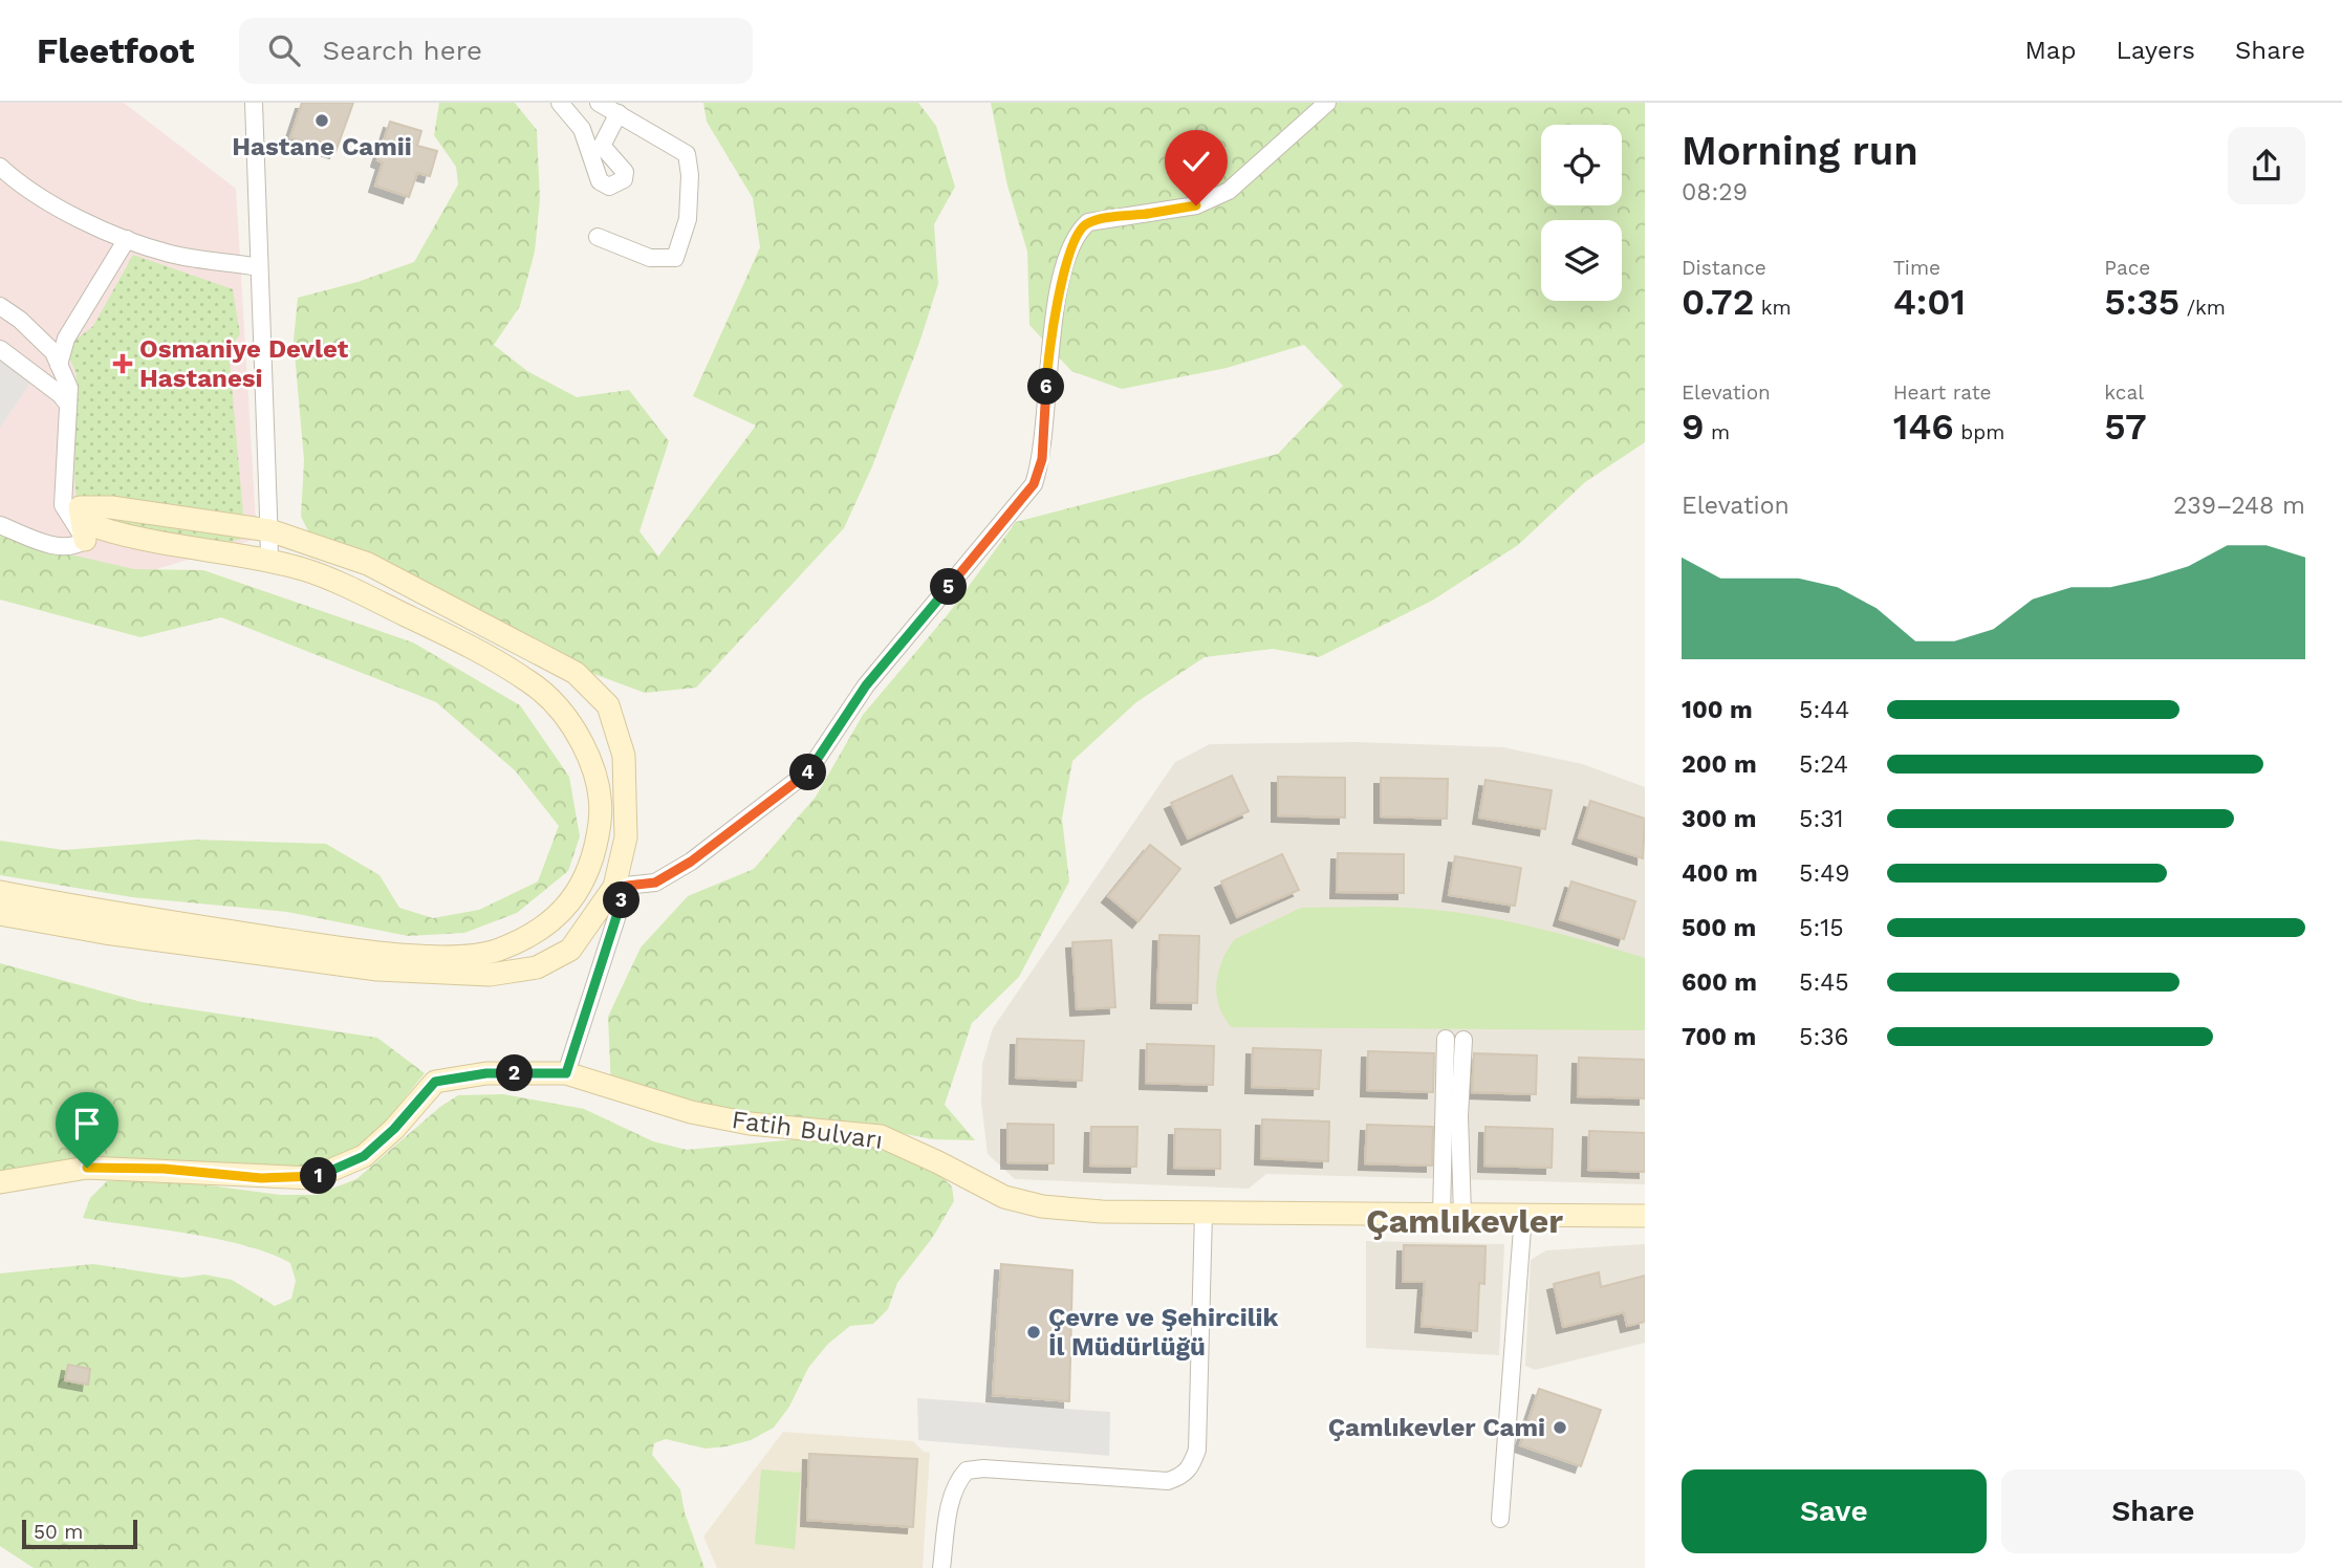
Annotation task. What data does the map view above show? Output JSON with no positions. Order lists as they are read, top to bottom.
{
  "streets": {
    "street": ["Fatih Bulvarı"]
  },
  "districts": ["Çamlıkevler"],
  "places": {
    "other": ["Hastane Camii", "Çevre ve Şehircilik İl Müdürlüğü", "Çamlıkevler Cami"],
    "health": ["Osmaniye Devlet Hastanesi"]
  },
  "scale_bar": "50 m",
  "page": {
    "header": "Fleetfoot",
    "search": "Search here",
    "nav": ["Map", "Layers", "Share"],
    "heading": ["Morning run", "08:29"],
    "stats": [
      ["Distance", "0.72 km"],
      ["Time", "4:01"],
      ["Pace", "5:35 /km"],
      ["Elevation", "9 m"],
      ["Heart rate", "146 bpm"],
      ["kcal", "57"]
    ],
    "pins": [
      "6",
      "5",
      "4",
      "3",
      "2",
      "1"
    ],
    "chart": ["Elevation", "239–248 m"],
    "list": [
      {
        "name": "100 m",
        "note": "5:44"
      },
      {
        "name": "200 m",
        "note": "5:24"
      },
      {
        "name": "300 m",
        "note": "5:31"
      },
      {
        "name": "400 m",
        "note": "5:49"
      },
      {
        "name": "500 m",
        "note": "5:15"
      },
      {
        "name": "600 m",
        "note": "5:45"
      },
      {
        "name": "700 m",
        "note": "5:36"
      }
    ],
    "buttons": ["Save", "Share"],
    "scale": "50 m"
  }
}
